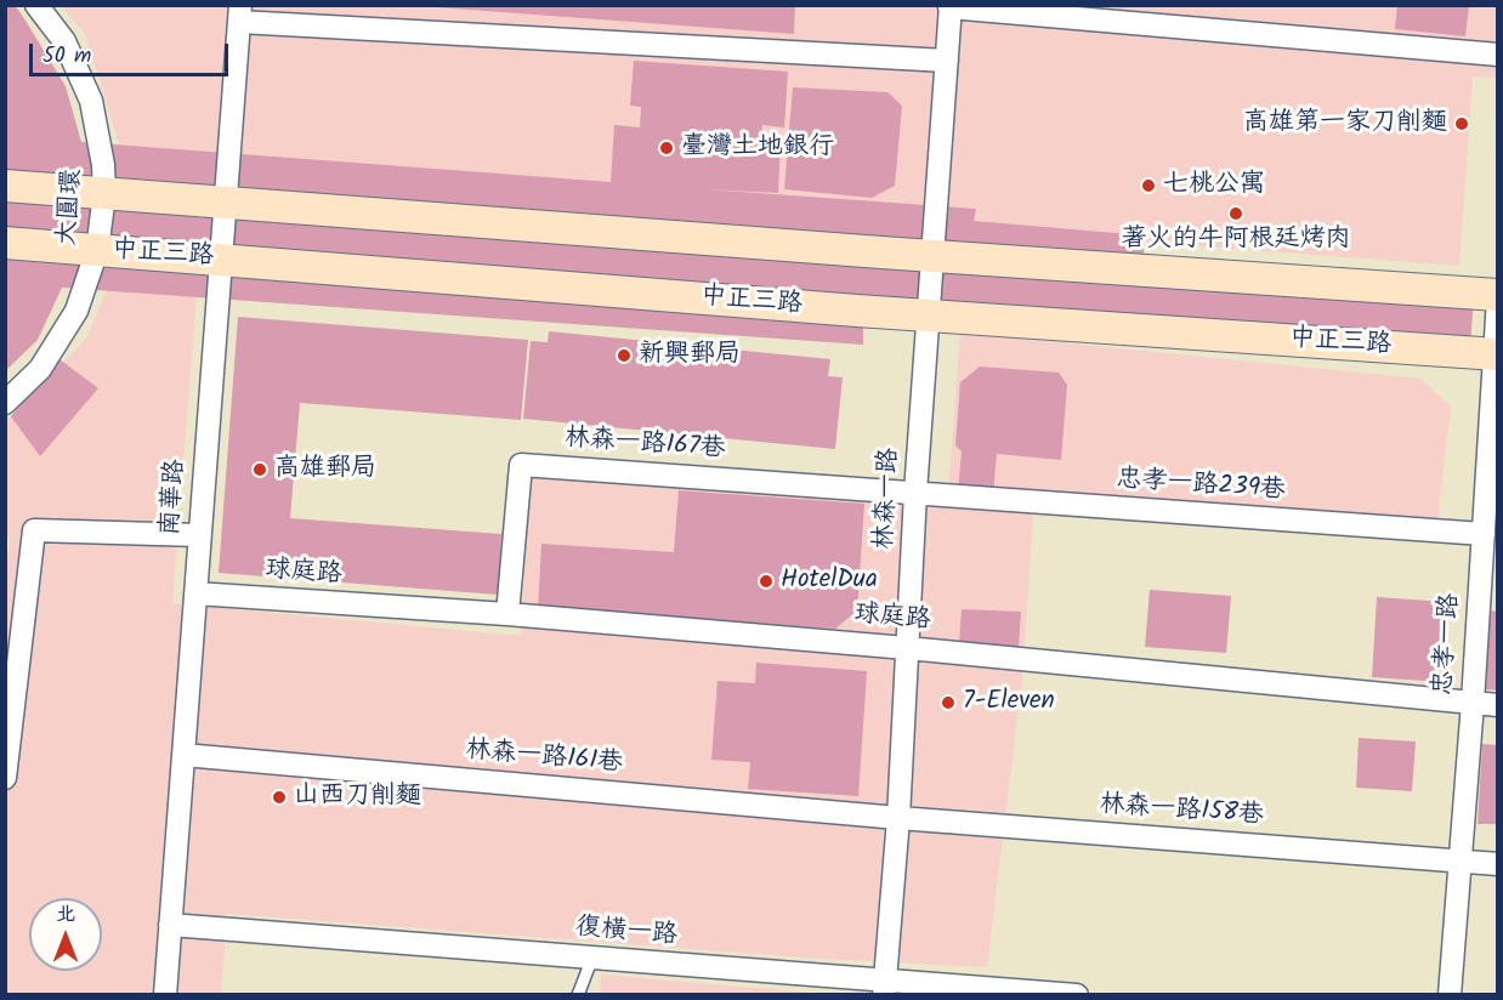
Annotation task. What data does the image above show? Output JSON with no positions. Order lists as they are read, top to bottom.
{
  "streets": {
    "street": [
      "大圓環",
      "中正三路",
      "林森一路167巷",
      "忠孝一路239巷",
      "南華路",
      "林森一路",
      "球庭路",
      "忠孝一路",
      "林森一路161巷",
      "林森一路158巷",
      "復橫一路"
    ]
  },
  "crossings": [
    ["大圓環", "中正三路"],
    ["中正三路", "南華路"],
    ["中正三路", "林森一路"],
    ["中正三路", "忠孝一路"],
    ["林森一路167巷", "忠孝一路239巷"],
    ["林森一路167巷", "林森一路"],
    ["林森一路167巷", "球庭路"],
    ["忠孝一路239巷", "林森一路"],
    ["忠孝一路239巷", "忠孝一路"],
    ["南華路", "球庭路"],
    ["南華路", "林森一路161巷"],
    ["南華路", "復橫一路"],
    ["林森一路", "球庭路"],
    ["林森一路", "林森一路161巷"],
    ["林森一路", "林森一路158巷"],
    ["林森一路", "復橫一路"],
    ["球庭路", "忠孝一路"],
    ["忠孝一路", "林森一路158巷"],
    ["林森一路161巷", "林森一路158巷"]
  ],
  "places": [
    "高雄第一家刀削麵",
    "臺灣土地銀行",
    "七桃公寓",
    "著火的牛阿根廷烤肉",
    "新興郵局",
    "高雄郵局",
    "HotelDua",
    "7-Eleven",
    "山西刀削麵"
  ],
  "scale_bar": "50 m",
  "north": "top"
}
